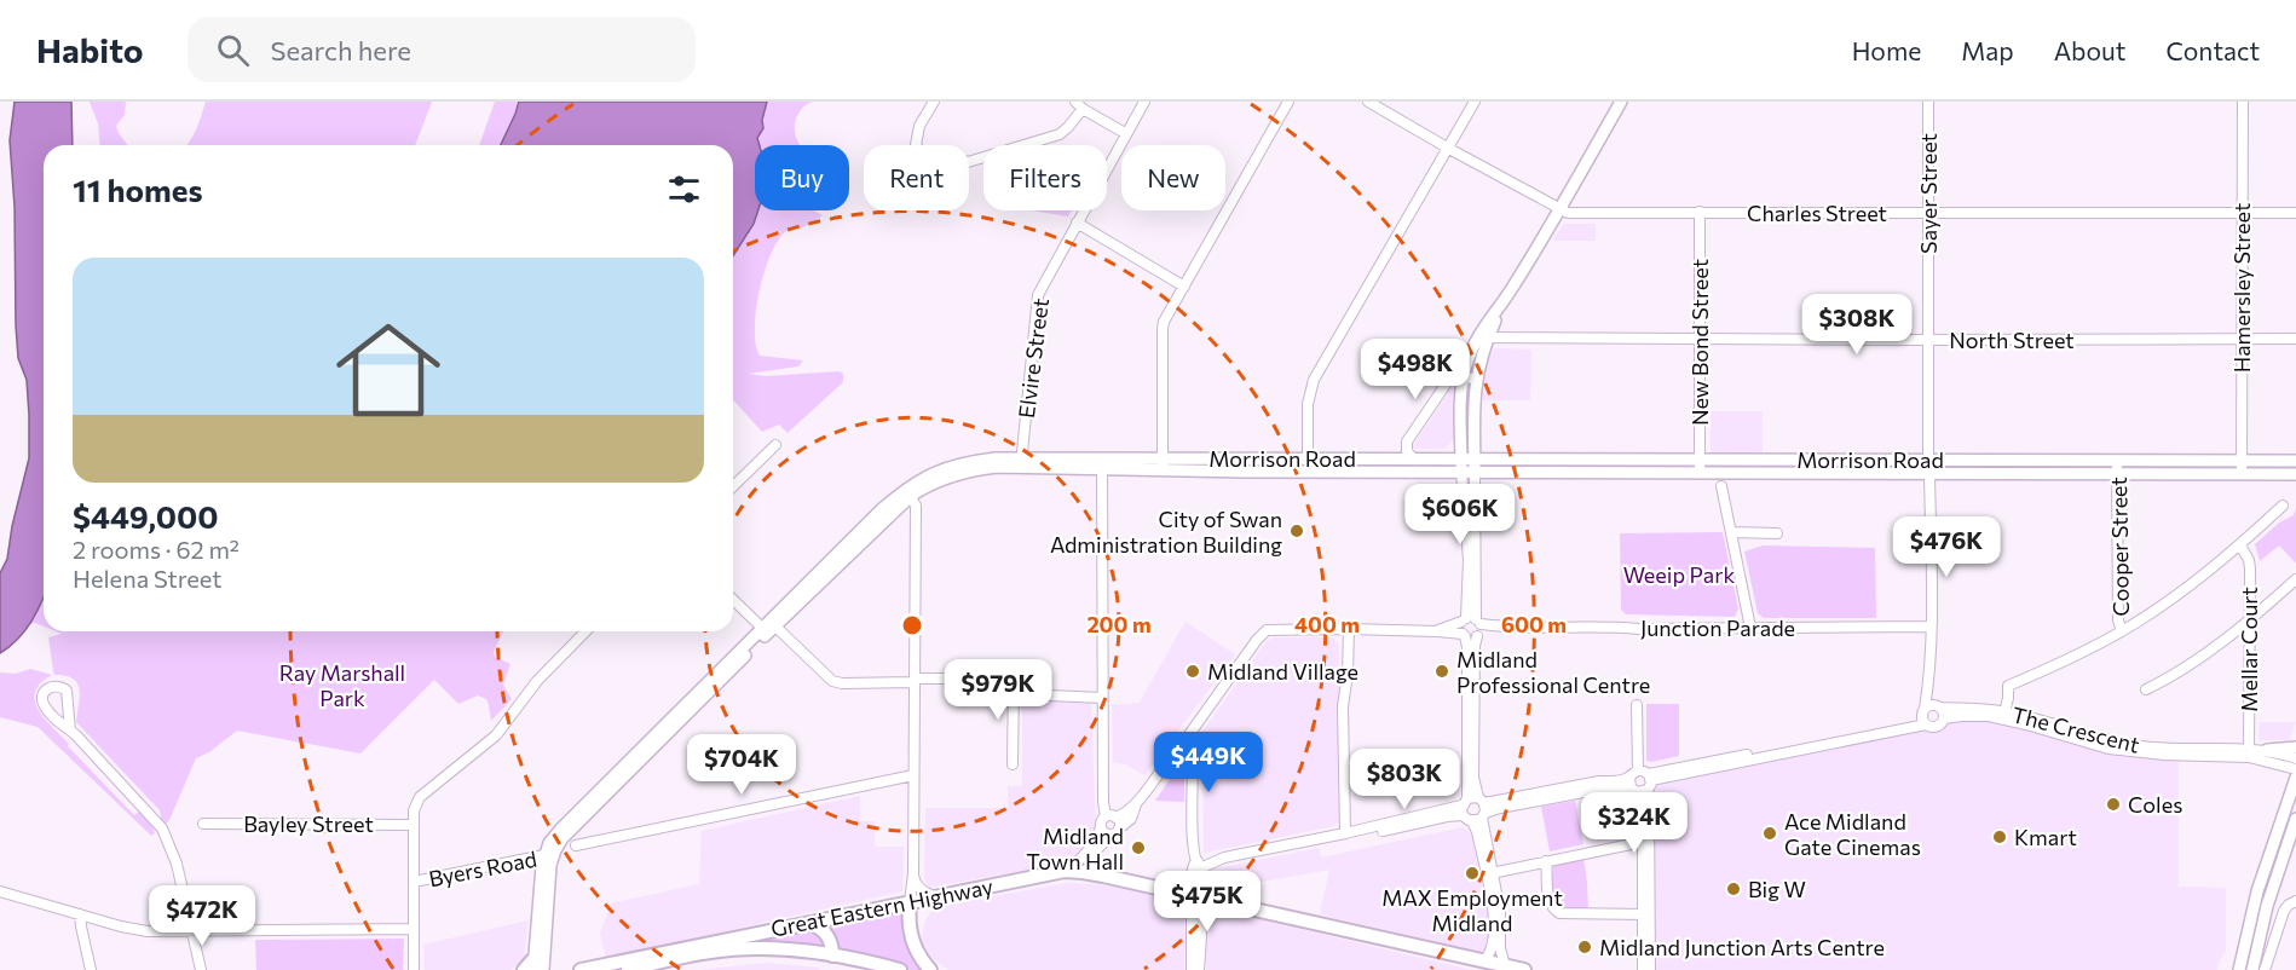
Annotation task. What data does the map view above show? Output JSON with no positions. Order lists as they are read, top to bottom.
{
  "streets": {
    "highway": ["Great Eastern Highway"],
    "main road": ["Morrison Road"],
    "street": [
      "Sayer Street",
      "Charles Street",
      "Hamersley Street",
      "North Street",
      "New Bond Street",
      "Elvire Street",
      "Cooper Street",
      "Junction Parade",
      "Mellar Court",
      "The Crescent",
      "Bayley Street",
      "Byers Road"
    ]
  },
  "crossings": [
    ["Sayer Street", "Charles Street"],
    ["Sayer Street", "North Street"],
    ["Sayer Street", "Morrison Road"],
    ["Charles Street", "Hamersley Street"],
    ["Charles Street", "New Bond Street"],
    ["Hamersley Street", "North Street"],
    ["Hamersley Street", "Morrison Road"],
    ["North Street", "New Bond Street"],
    ["New Bond Street", "Morrison Road"],
    ["Elvire Street", "Morrison Road"],
    ["Morrison Road", "Cooper Street"],
    ["Morrison Road", "Byers Road"],
    ["Mellar Court", "The Crescent"]
  ],
  "parks": ["Weeip Park", "Ray Marshall Park"],
  "places": [
    "City of Swan Administration Building",
    "Midland Village",
    "Midland Professional Centre",
    "Coles",
    "Ace Midland Gate Cinemas",
    "Kmart",
    "Midland Town Hall",
    "MAX Employment Midland",
    "Big W",
    "Midland Junction Arts Centre"
  ],
  "page": {
    "header": "Habito",
    "search": "Search here",
    "nav": [
      "Home",
      "Map",
      "About",
      "Contact"
    ],
    "chip": [
      "Buy",
      "Rent",
      "Filters",
      "New"
    ],
    "heading": "11 homes",
    "list": [
      {
        "name": "$449,000",
        "note": "2 rooms · 62 m² · Helena Street"
      }
    ],
    "price": [
      "$308K",
      "$498K",
      "$606K",
      "$476K",
      "$979K",
      "$449K",
      "$704K",
      "$803K",
      "$324K",
      "$475K",
      "$472K"
    ]
  },
  "rings": ["200 m", "400 m", "600 m"]
}
